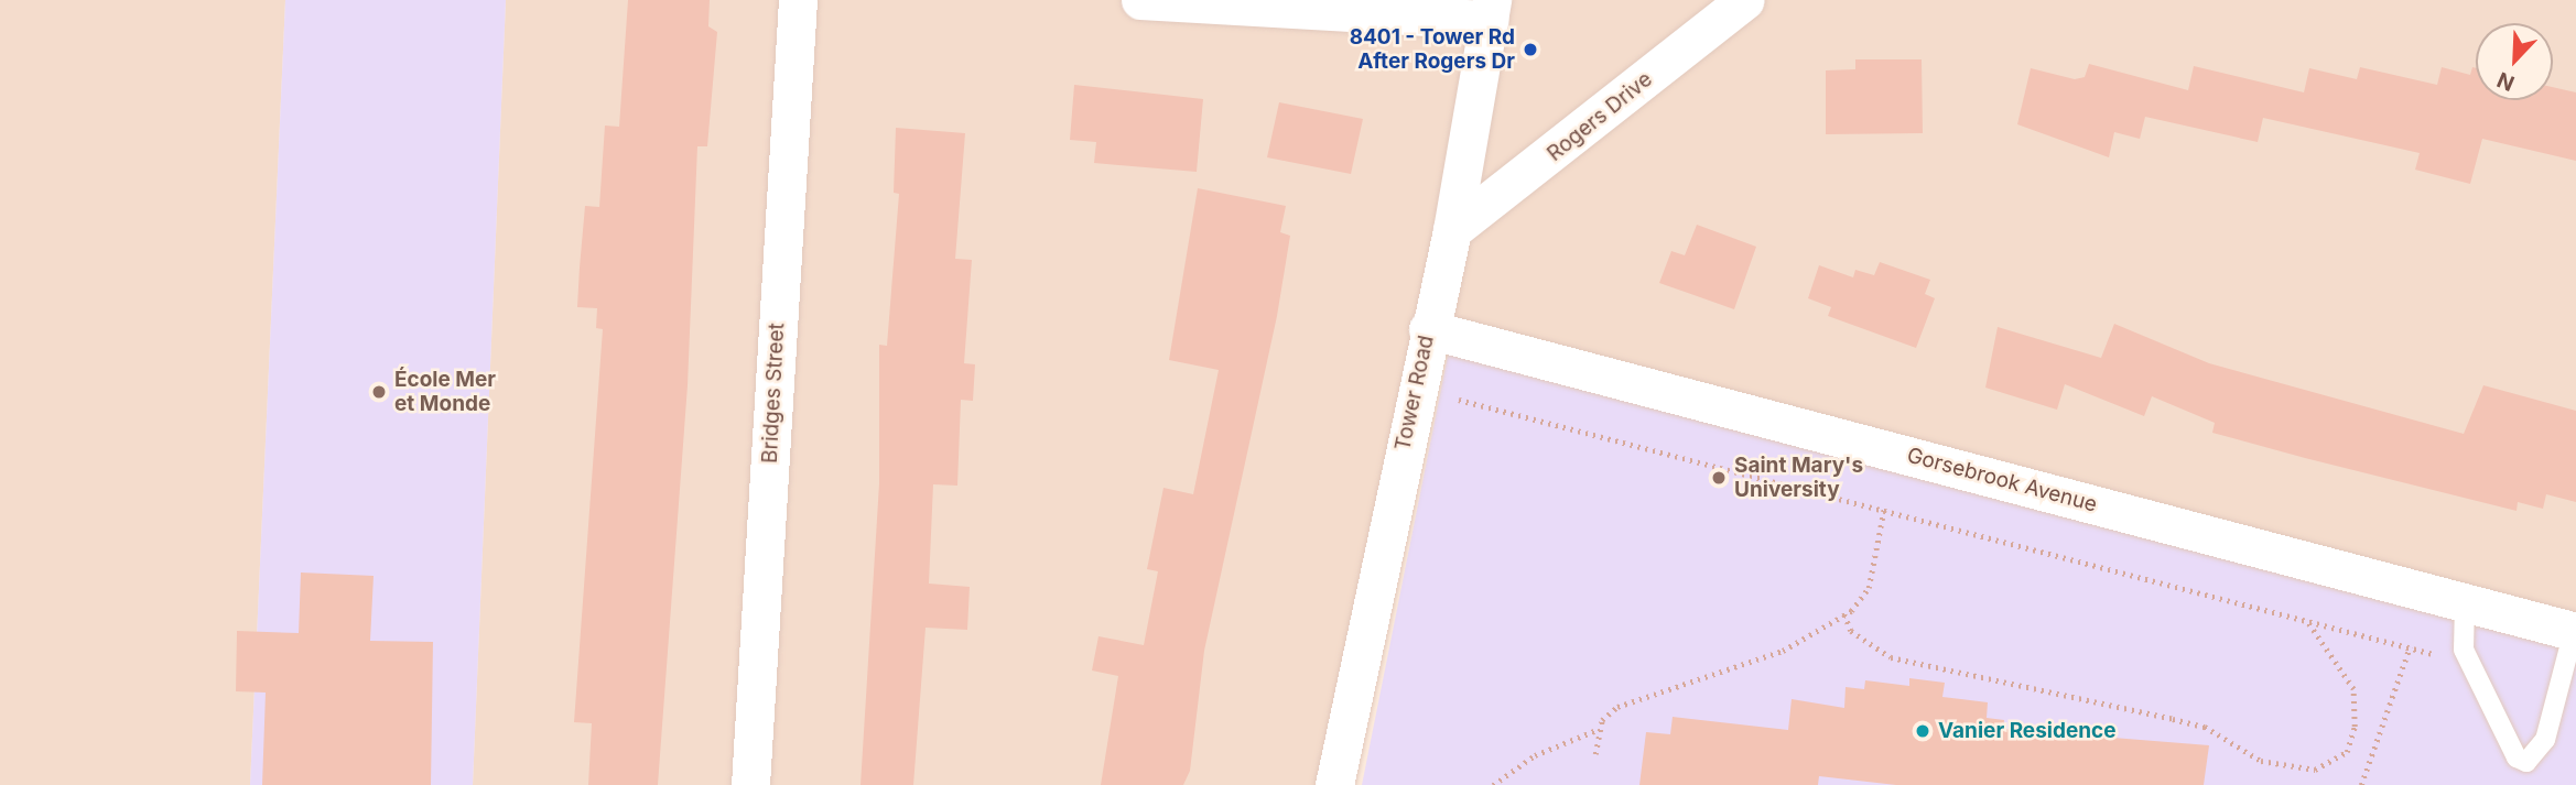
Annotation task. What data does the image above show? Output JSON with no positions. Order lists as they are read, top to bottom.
{
  "streets": {
    "street": [
      "Rogers Drive",
      "Bridges Street",
      "Tower Road",
      "Gorsebrook Avenue"
    ]
  },
  "crossings": [
    ["Rogers Drive", "Tower Road"],
    ["Tower Road", "Gorsebrook Avenue"]
  ],
  "places": [
    "8401 - Tower Rd After Rogers Dr",
    "École Mer et Monde",
    "Saint Mary's University",
    "Vanier Residence"
  ],
  "north": "bottom left"
}
